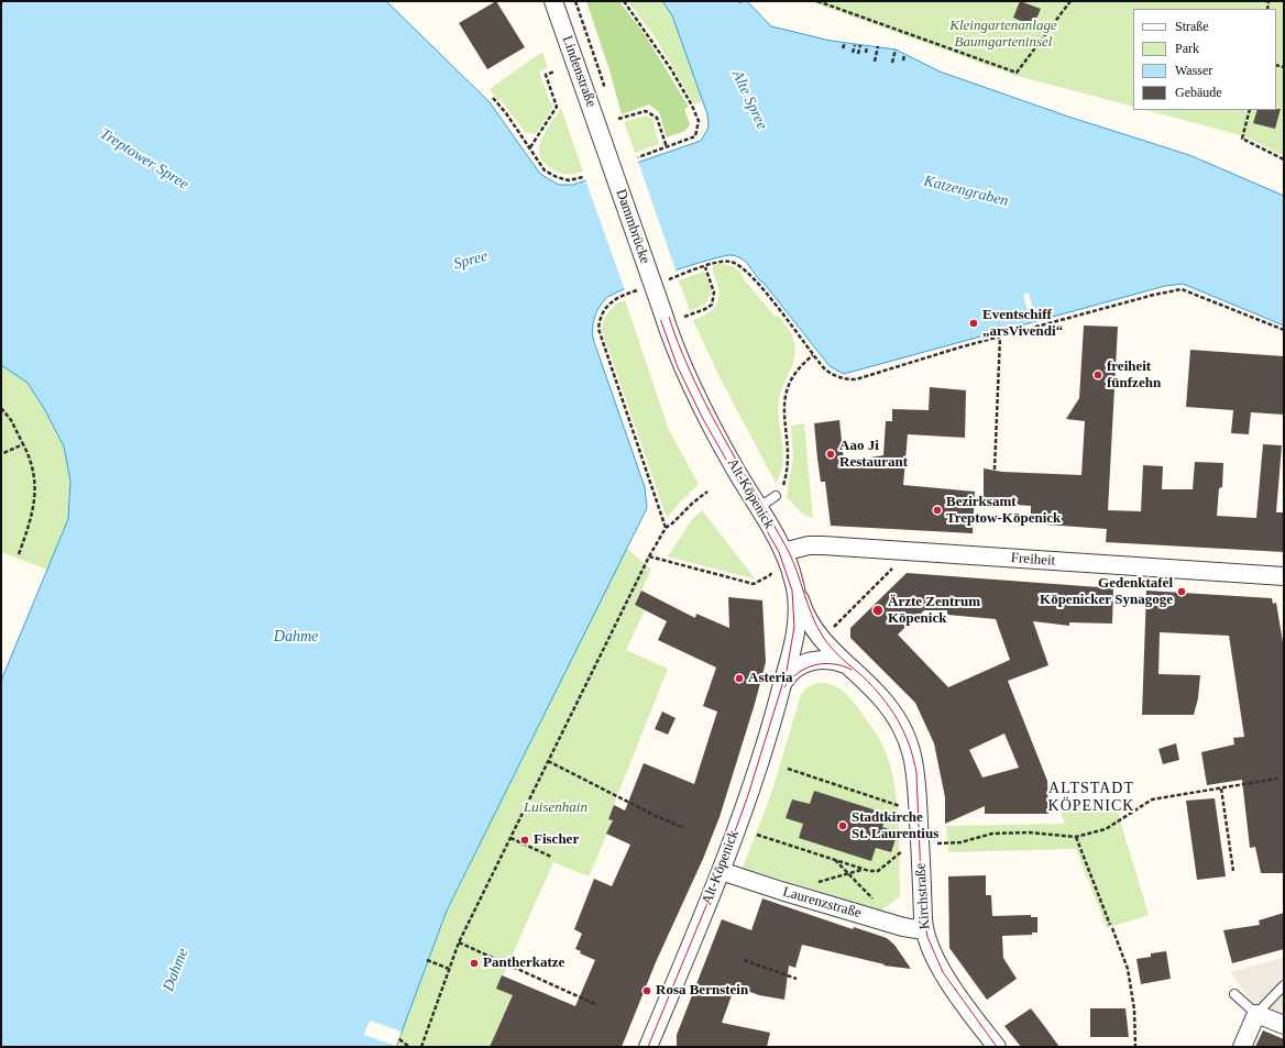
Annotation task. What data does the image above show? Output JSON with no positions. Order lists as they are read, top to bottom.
{
  "streets": {
    "street": [
      "Lindenstraße",
      "Dammbrücke",
      "Alt-Köpenick",
      "Freiheit",
      "Kirchstraße",
      "Laurenzstraße"
    ]
  },
  "crossings": [
    ["Lindenstraße", "Dammbrücke"],
    ["Dammbrücke", "Alt-Köpenick"],
    ["Alt-Köpenick", "Freiheit"],
    ["Alt-Köpenick", "Kirchstraße"],
    ["Alt-Köpenick", "Laurenzstraße"],
    ["Kirchstraße", "Laurenzstraße"]
  ],
  "districts": ["ALTSTADT KÖPENICK"],
  "water": [
    "Alte Spree",
    "Treptower Spree",
    "Katzengraben",
    "Spree",
    "Dahme"
  ],
  "parks": ["Kleingartenanlage Baumgarteninsel", "Luisenhain"],
  "places": [
    "Eventschiff „arsVivendi“",
    "freiheit fünfzehn",
    "Aao Ji Restaurant",
    "Bezirksamt Treptow-Köpenick",
    "Gedenktafel Köpenicker Synagoge",
    "Ärzte Zentrum Köpenick",
    "Asteria",
    "Stadtkirche St. Laurentius",
    "Fischer",
    "Pantherkatze",
    "Rosa Bernstein"
  ],
  "legend": [
    "Straße",
    "Park",
    "Wasser",
    "Gebäude"
  ]
}
